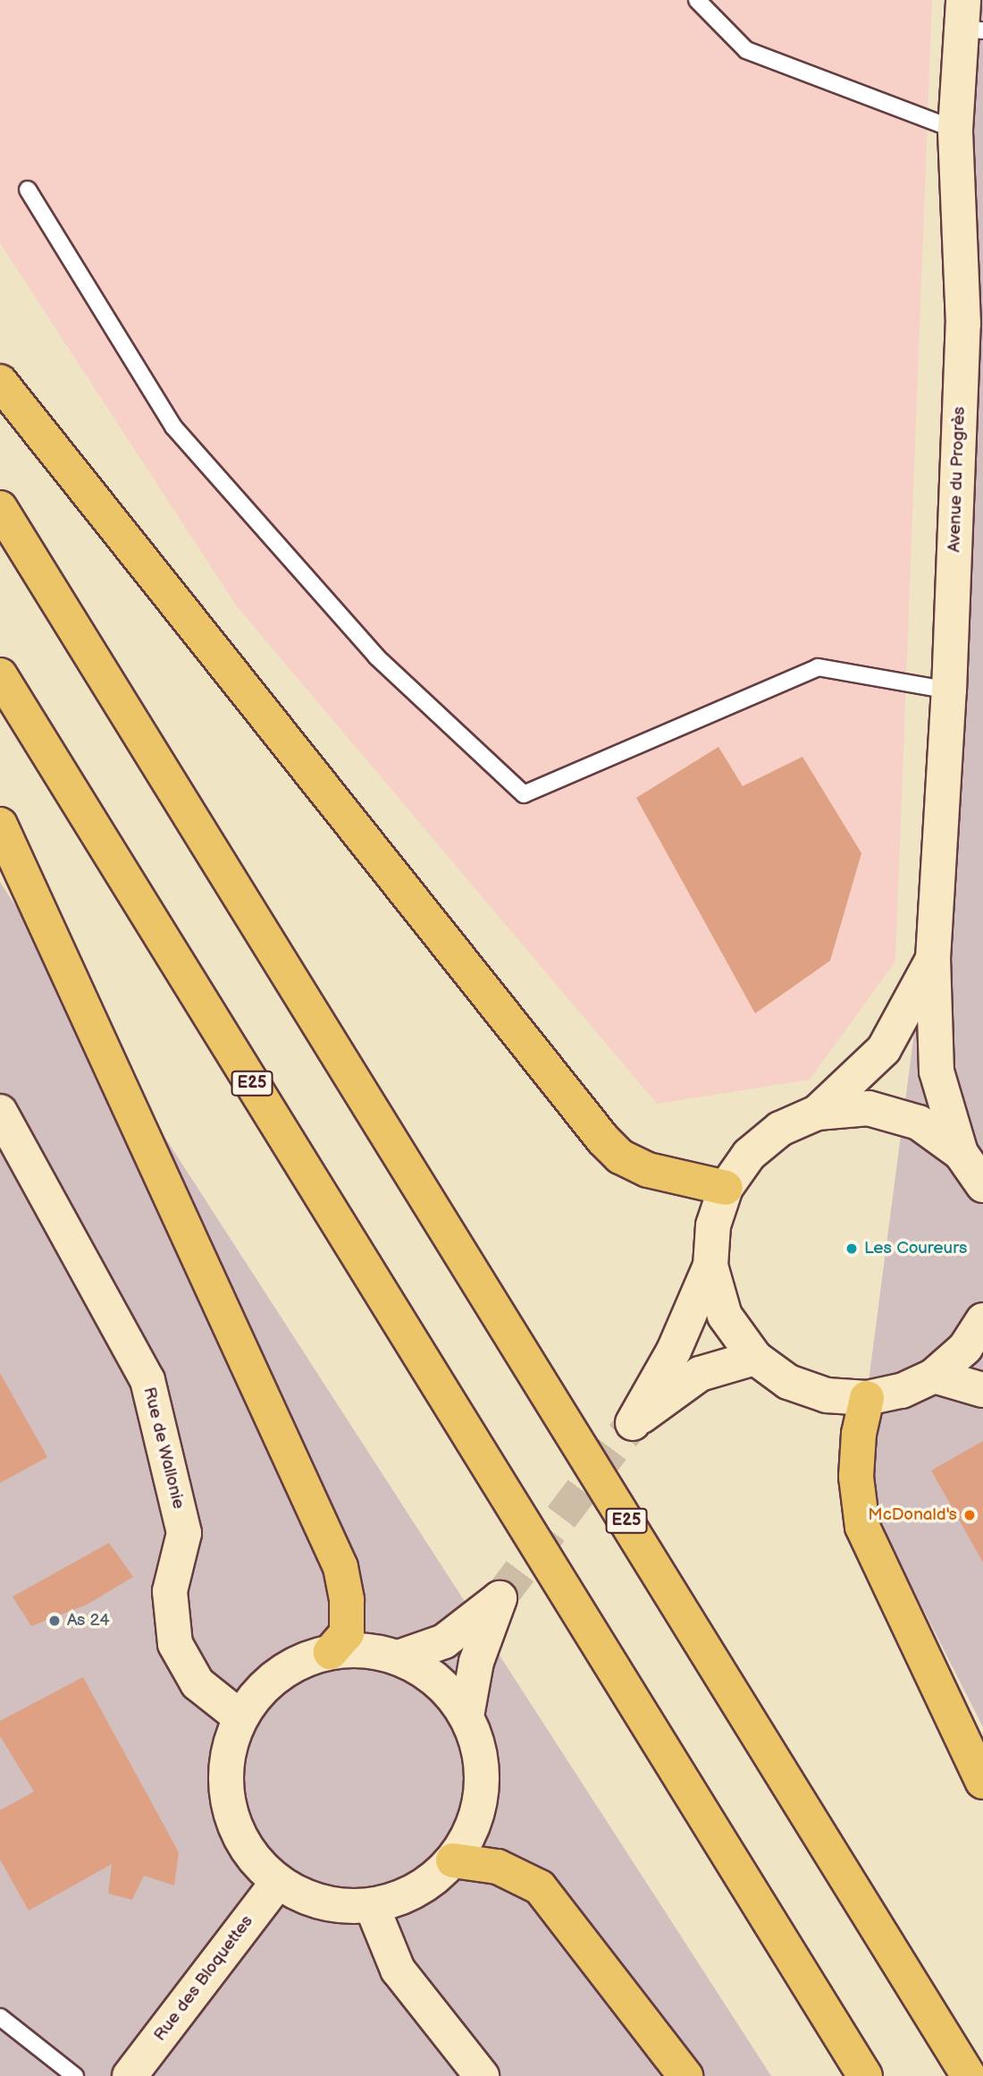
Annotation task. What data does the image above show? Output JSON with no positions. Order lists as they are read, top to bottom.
{
  "streets": {
    "highway": ["E25"],
    "street": ["Avenue du Progrès", "Rue de Wallonie", "Rue des Bloquettes"]
  },
  "places": ["Les Coureurs", "McDonald's", "As 24"]
}
